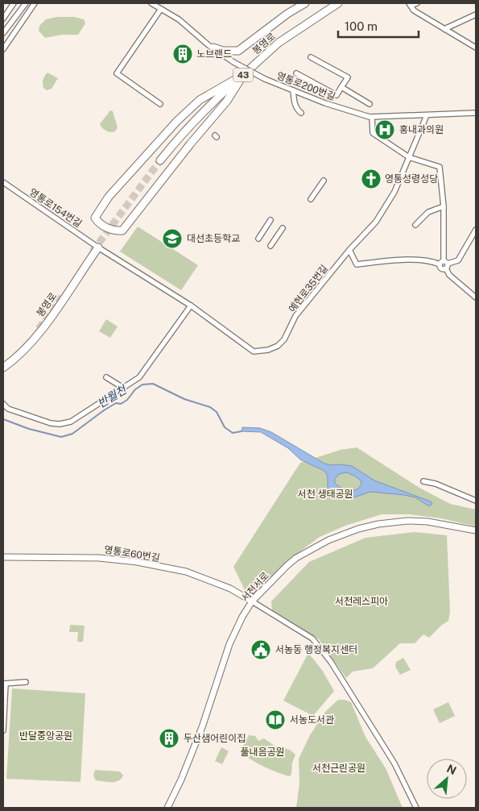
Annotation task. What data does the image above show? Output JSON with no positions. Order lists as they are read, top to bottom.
{
  "streets": {
    "highway": ["봉영로", "43"],
    "street": [
      "영통로200번길",
      "영통로154번길",
      "예현로35번길",
      "영통로60번길",
      "서천서로"
    ]
  },
  "crossings": [
    ["봉영로", "영통로154번길"],
    ["영통로200번길", "예현로35번길"],
    ["영통로154번길", "예현로35번길"],
    ["영통로60번길", "서천서로"]
  ],
  "water": ["반월천"],
  "parks": [
    "서천 생태공원",
    "서천레스피아",
    "반달중앙공원",
    "풀내음공원",
    "서천근린공원"
  ],
  "places": {
    "building": ["노브랜드", "두산샘어린이집"],
    "hospital": ["홍내과의원"],
    "church": ["영통성령성당"],
    "school or university": ["대선초등학교"],
    "public building": ["서농동 행정복지센터"],
    "library": ["서농도서관"]
  },
  "scale_bar": "100 m",
  "north": "top right"
}
